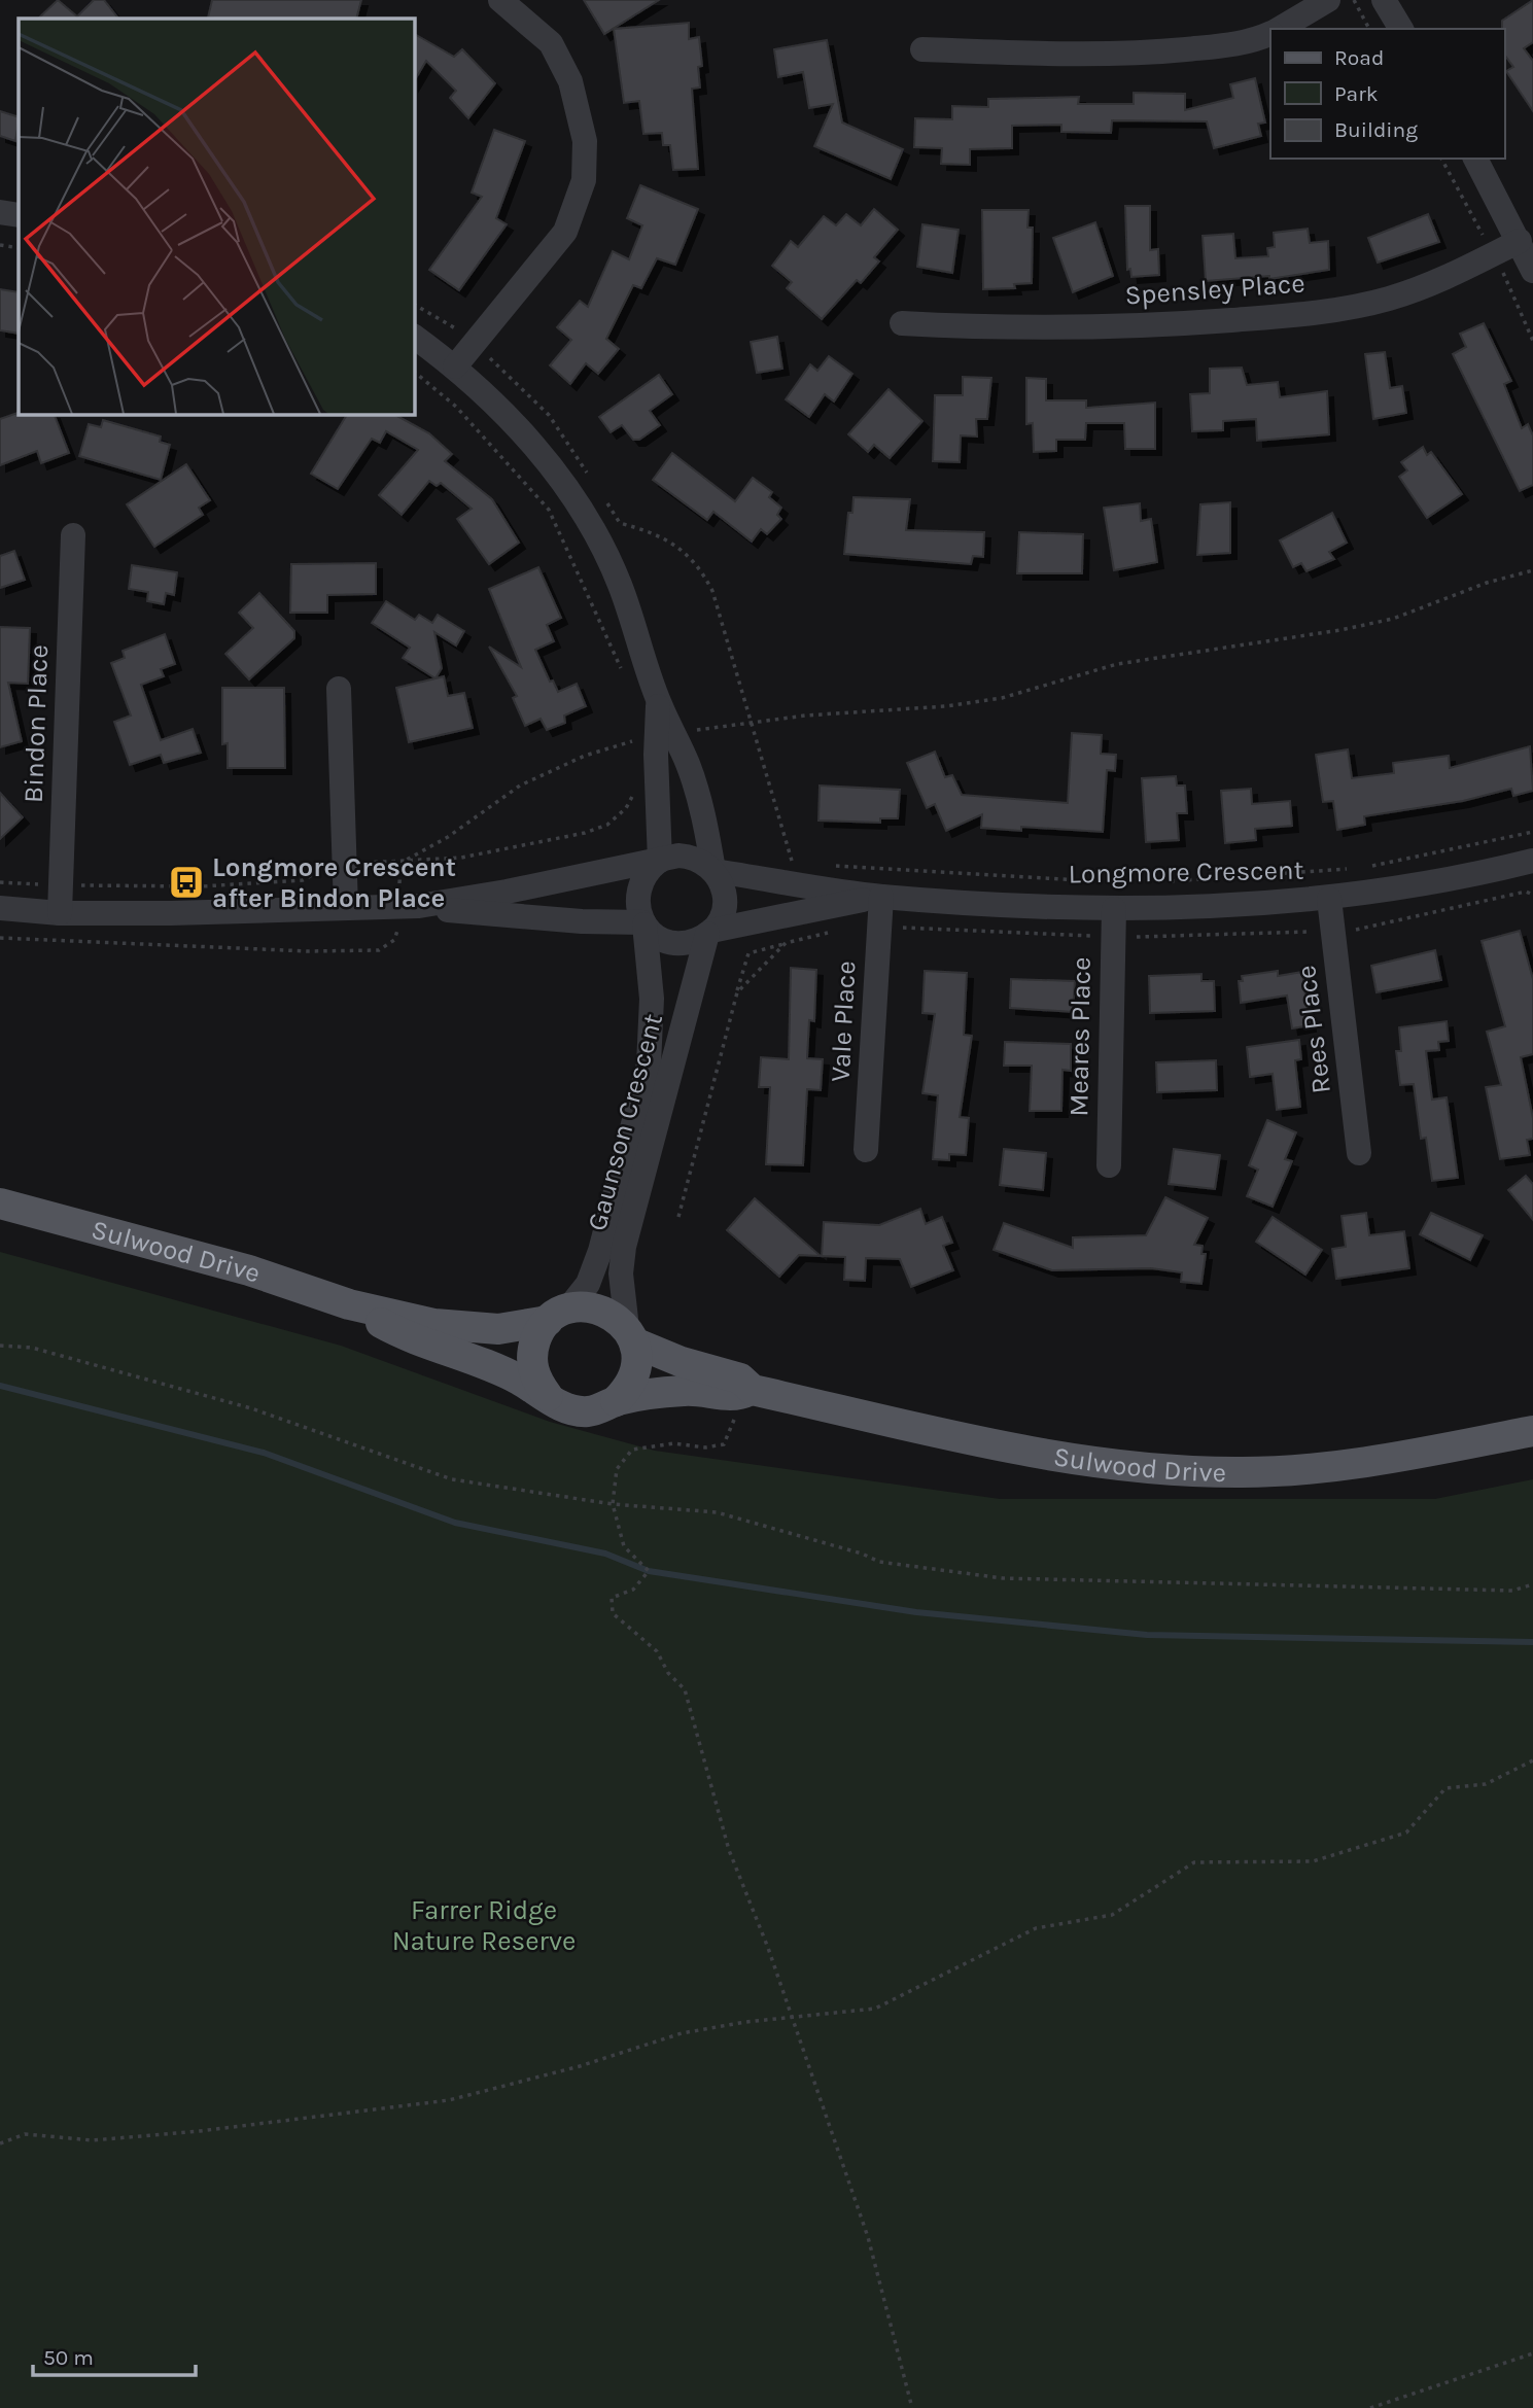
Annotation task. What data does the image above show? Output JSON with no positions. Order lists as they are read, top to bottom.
{
  "streets": {
    "main road": ["Sulwood Drive"],
    "street": [
      "Spensley Place",
      "Bindon Place",
      "Longmore Crescent",
      "Vale Place",
      "Rees Place",
      "Meares Place",
      "Gaunson Crescent"
    ]
  },
  "crossings": [
    ["Longmore Crescent", "Vale Place"],
    ["Longmore Crescent", "Rees Place"],
    ["Longmore Crescent", "Meares Place"],
    ["Longmore Crescent", "Gaunson Crescent"],
    ["Gaunson Crescent", "Sulwood Drive"]
  ],
  "parks": ["Farrer Ridge Nature Reserve"],
  "places": {
    "bus stop": ["Longmore Crescent after Bindon Place"]
  },
  "legend": ["Road", "Park", "Building"],
  "scale_bar": "50 m"
}
